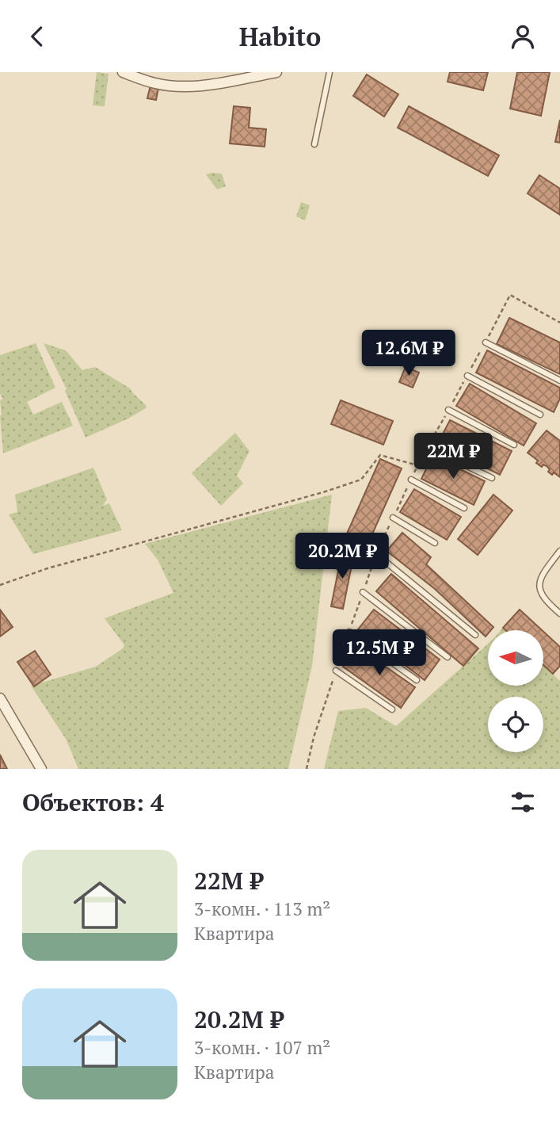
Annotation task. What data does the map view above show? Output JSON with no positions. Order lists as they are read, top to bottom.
{
  "north": "left",
  "page": {
    "header": "Habito",
    "price": [
      "12.6M ₽",
      "22M ₽",
      "20.2M ₽",
      "12.5M ₽"
    ],
    "heading": "Объектов: 4",
    "list": [
      {
        "name": "22M ₽",
        "note": "3-комн. · 113 m² · Квартира"
      },
      {
        "name": "20.2M ₽",
        "note": "3-комн. · 107 m² · Квартира"
      }
    ]
  }
}
